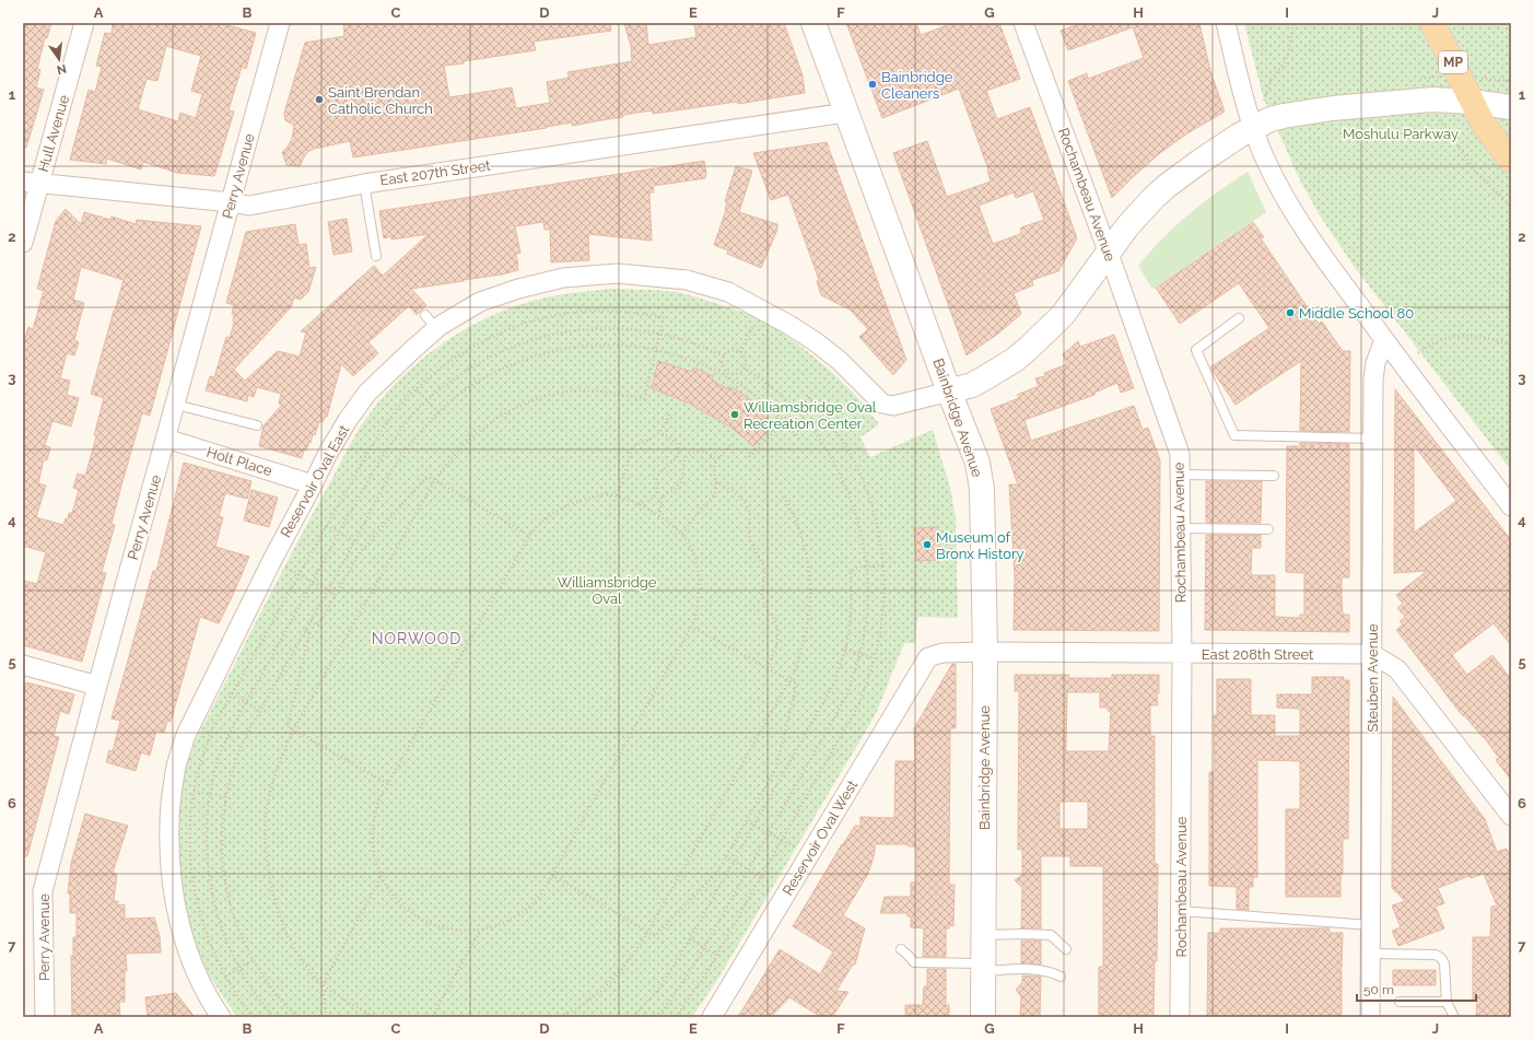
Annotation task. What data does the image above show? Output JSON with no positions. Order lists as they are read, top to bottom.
{
  "streets": {
    "main road": ["MP", "Bainbridge Avenue"],
    "street": [
      "Hull Avenue",
      "East 207th Street",
      "Perry Avenue",
      "Rochambeau Avenue",
      "Holt Place",
      "Reservoir Oval East",
      "East 208th Street",
      "Steuben Avenue",
      "Reservoir Oval West"
    ]
  },
  "crossings": [
    ["Hull Avenue", "East 207th Street"],
    ["East 207th Street", "Perry Avenue"],
    ["East 207th Street", "Bainbridge Avenue"],
    ["Perry Avenue", "Holt Place"],
    ["Rochambeau Avenue", "East 208th Street"],
    ["Bainbridge Avenue", "Reservoir Oval East"],
    ["Bainbridge Avenue", "East 208th Street"],
    ["Holt Place", "Reservoir Oval East"],
    ["East 208th Street", "Steuben Avenue"],
    ["East 208th Street", "Reservoir Oval West"]
  ],
  "districts": ["NORWOOD"],
  "parks": ["Moshulu Parkway", "Williamsbridge Oval"],
  "places": [
    "Bainbridge Cleaners",
    "Saint Brendan Catholic Church",
    "Middle School 80",
    "Williamsbridge Oval Recreation Center",
    "Museum of Bronx History"
  ],
  "scale_bar": "50 m",
  "north": "bottom",
  "grid": {
    "columns": [
      "A",
      "B",
      "C",
      "D",
      "E",
      "F",
      "G",
      "H",
      "I",
      "J"
    ],
    "rows": [
      "1",
      "2",
      "3",
      "4",
      "5",
      "6",
      "7"
    ]
  }
}
